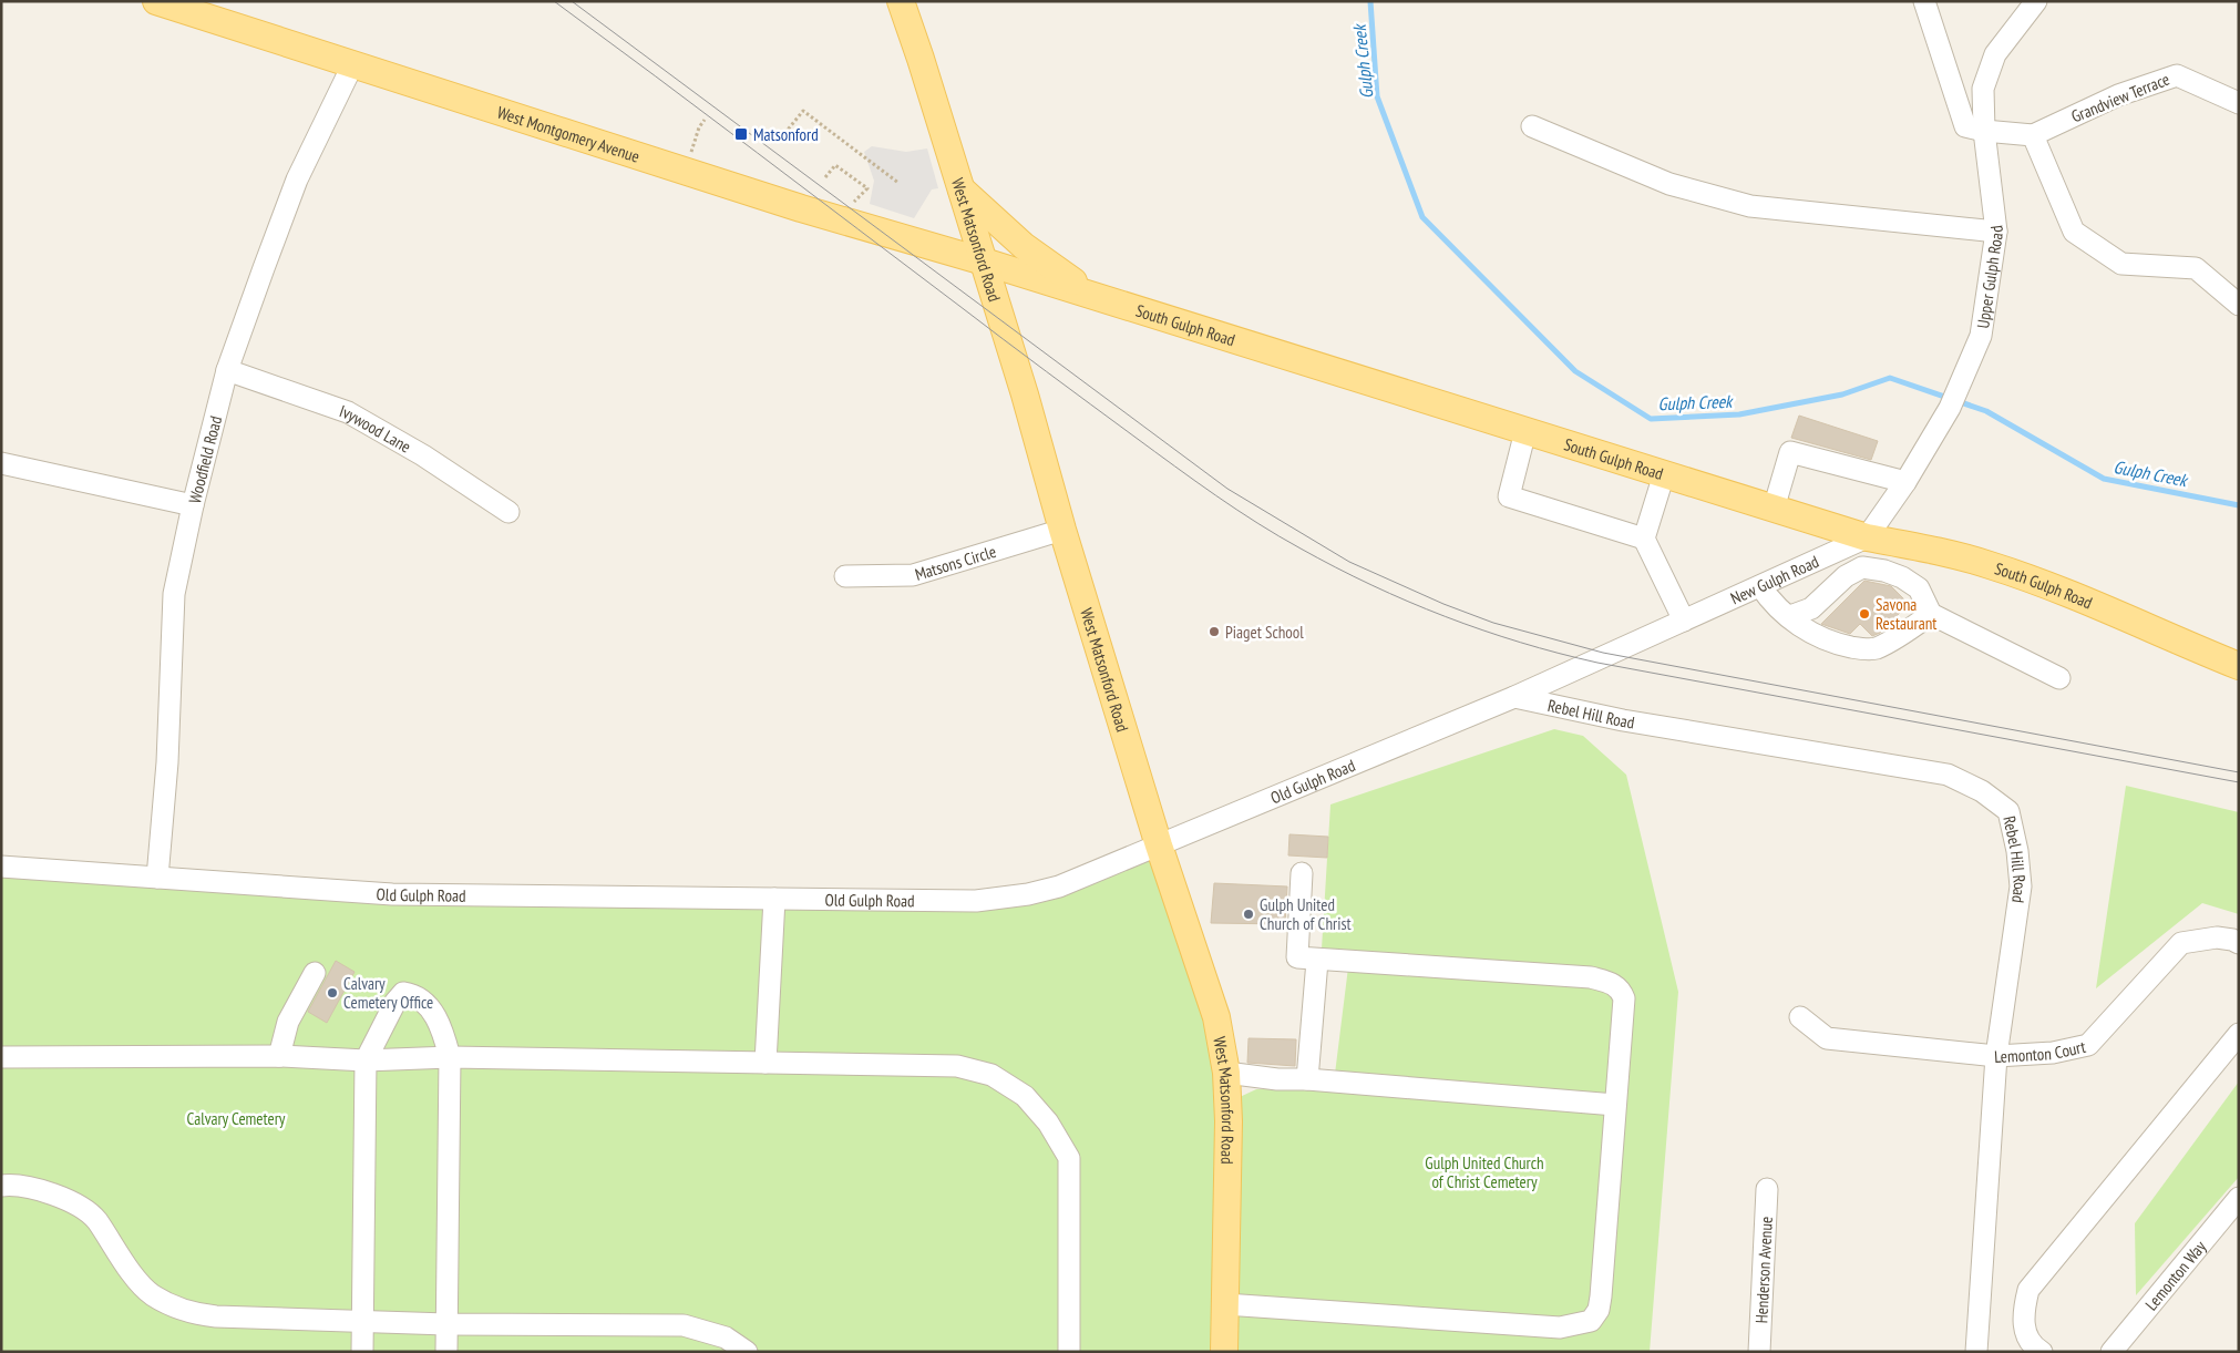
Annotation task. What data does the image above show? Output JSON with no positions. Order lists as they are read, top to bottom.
{
  "streets": {
    "main road": ["West Montgomery Avenue", "West Matsonford Road", "South Gulph Road"],
    "street": [
      "Grandview Terrace",
      "Upper Gulph Road",
      "Ivywood Lane",
      "Woodfield Road",
      "Matsons Circle",
      "New Gulph Road",
      "Rebel Hill Road",
      "Old Gulph Road",
      "Lemonton Court",
      "Henderson Avenue",
      "Lemonton Way"
    ]
  },
  "crossings": [
    ["West Montgomery Avenue", "West Matsonford Road"],
    ["West Montgomery Avenue", "South Gulph Road"],
    ["West Montgomery Avenue", "Woodfield Road"],
    ["West Matsonford Road", "South Gulph Road"],
    ["West Matsonford Road", "Matsons Circle"],
    ["West Matsonford Road", "Old Gulph Road"],
    ["Upper Gulph Road", "South Gulph Road"],
    ["Upper Gulph Road", "New Gulph Road"],
    ["South Gulph Road", "New Gulph Road"],
    ["Ivywood Lane", "Woodfield Road"],
    ["Woodfield Road", "Old Gulph Road"],
    ["New Gulph Road", "Old Gulph Road"],
    ["Rebel Hill Road", "Old Gulph Road"],
    ["Rebel Hill Road", "Lemonton Court"]
  ],
  "water": ["Gulph Creek"],
  "parks": ["Calvary Cemetery", "Gulph United Church of Christ Cemetery"],
  "places": {
    "transit": ["Matsonford"],
    "other": [
      "Savona Restaurant",
      "Piaget School",
      "Gulph United Church of Christ",
      "Calvary Cemetery Office"
    ]
  }
}
